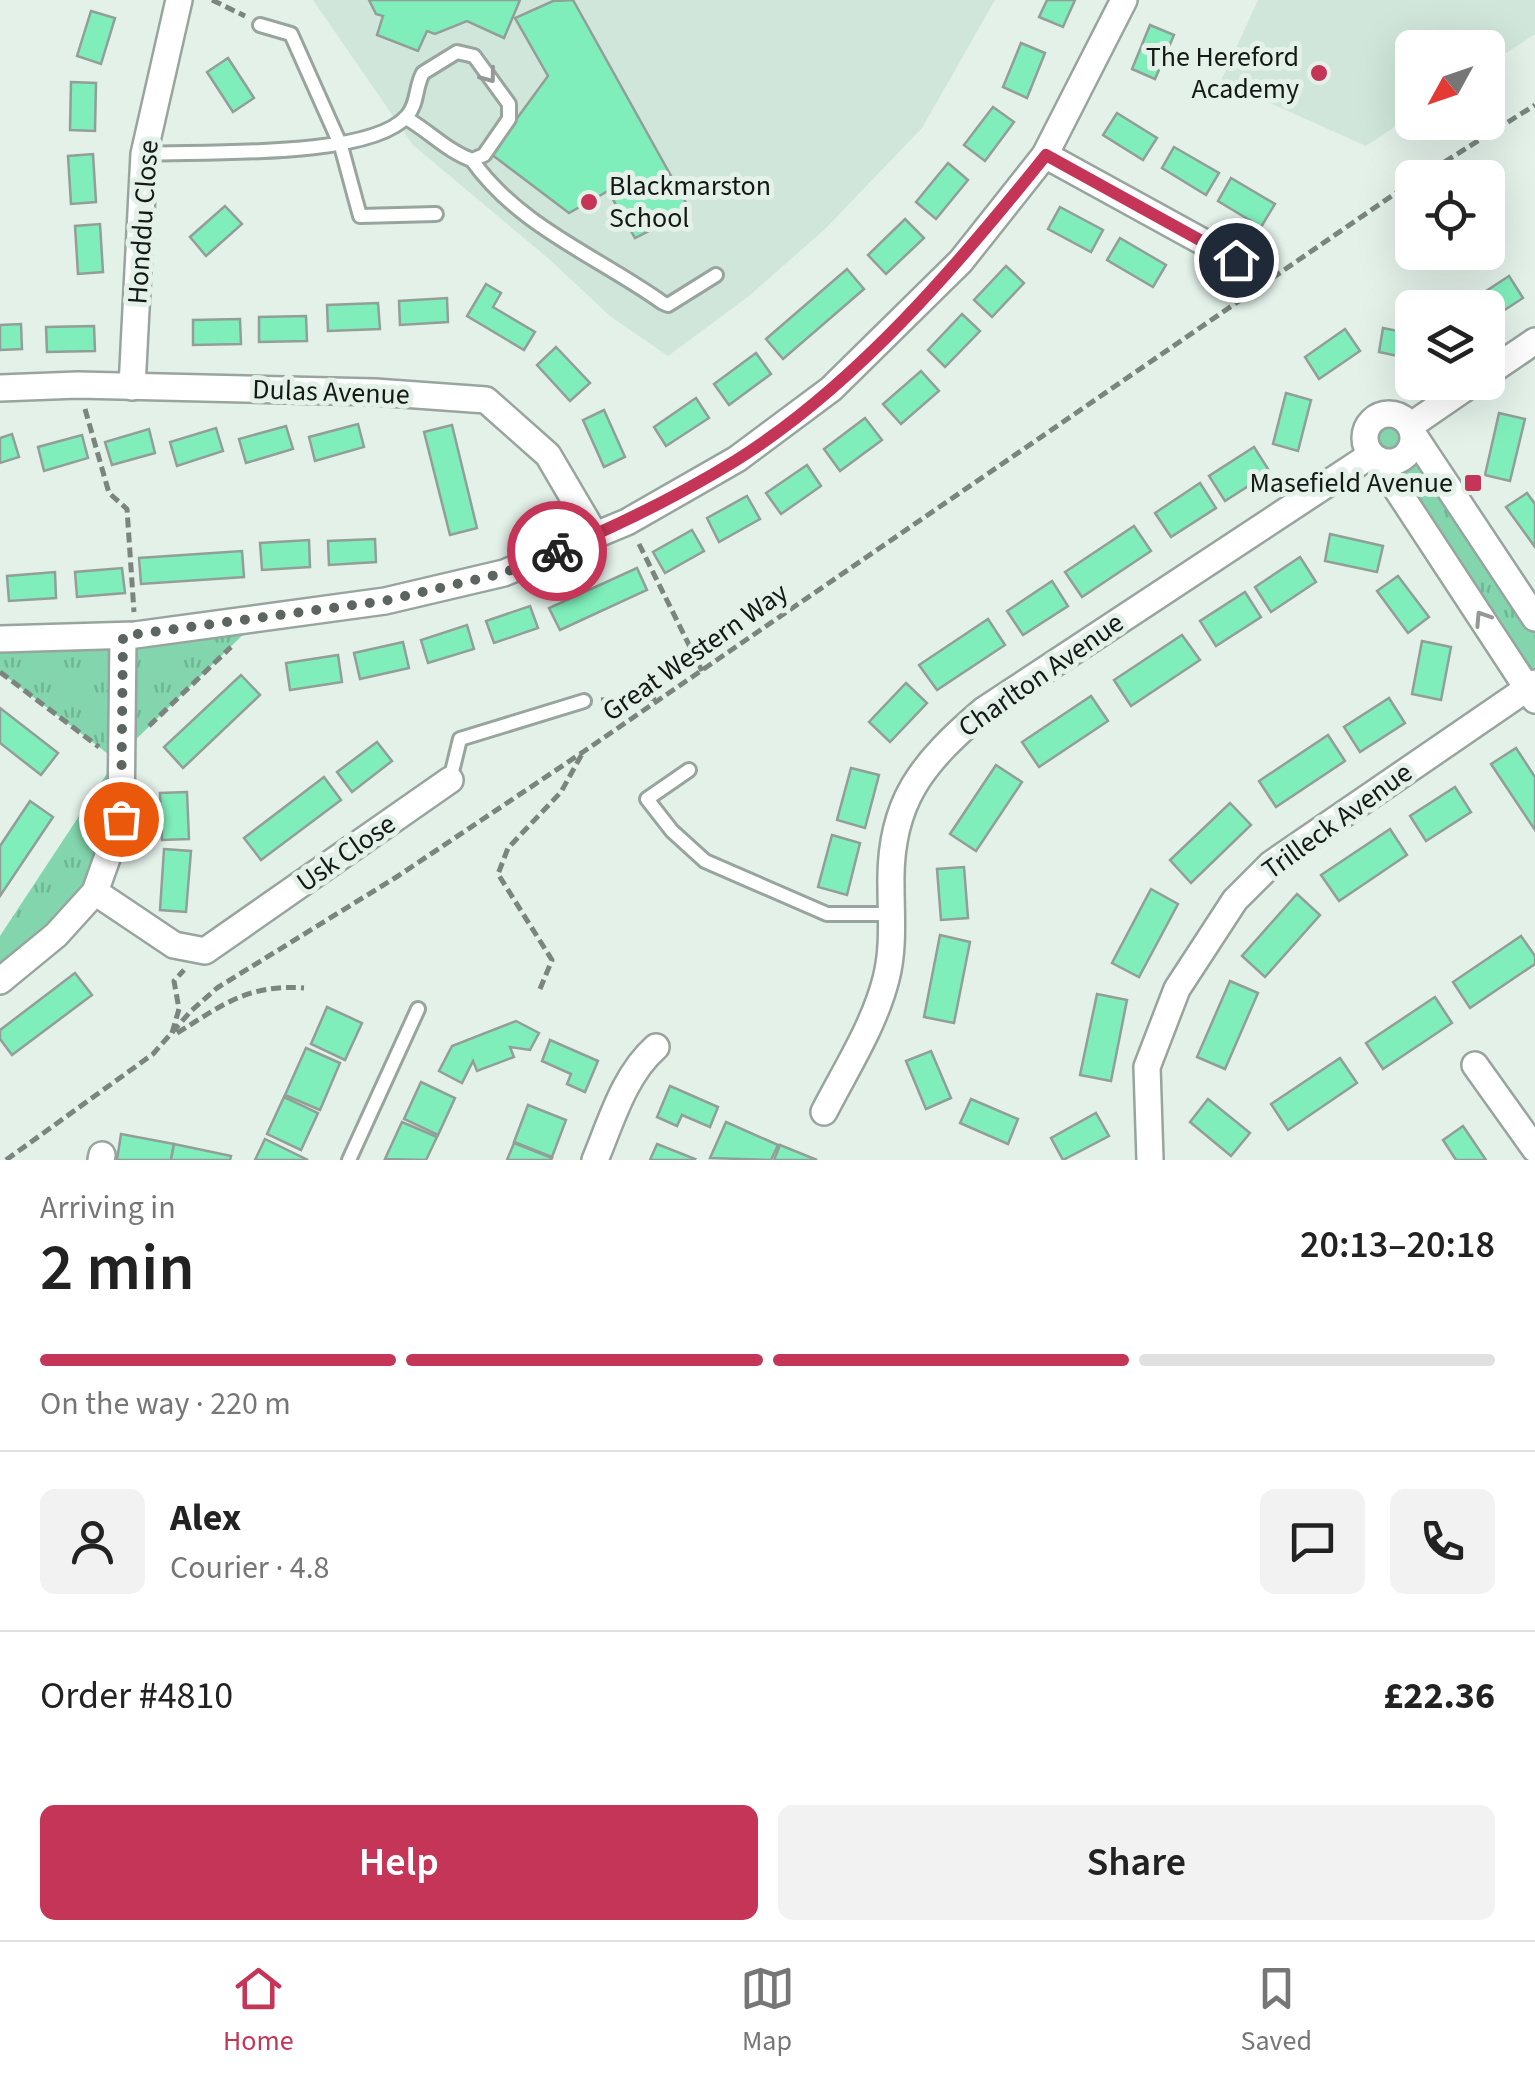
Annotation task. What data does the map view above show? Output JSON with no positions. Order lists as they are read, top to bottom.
{
  "streets": {
    "street": [
      "Honddu Close",
      "Dulas Avenue",
      "Charlton Avenue",
      "Trilleck Avenue",
      "Usk Close"
    ],
    "path": ["Great Western Way"]
  },
  "crossings": [
    ["Honddu Close", "Dulas Avenue"]
  ],
  "places": {
    "other": ["The Hereford Academy", "Blackmarston School"],
    "transit": ["Masefield Avenue"]
  },
  "north": "bottom left",
  "page": {
    "heading": ["2 min", "Arriving in", "20:13–20:18"],
    "panel": [
      "Alex",
      "Courier · 4.8",
      "Order #4810",
      "£22.36"
    ],
    "bar": "On the way · 220 m",
    "buttons": ["Help", "Share"],
    "tabs": ["Home", "Map", "Saved"]
  }
}
